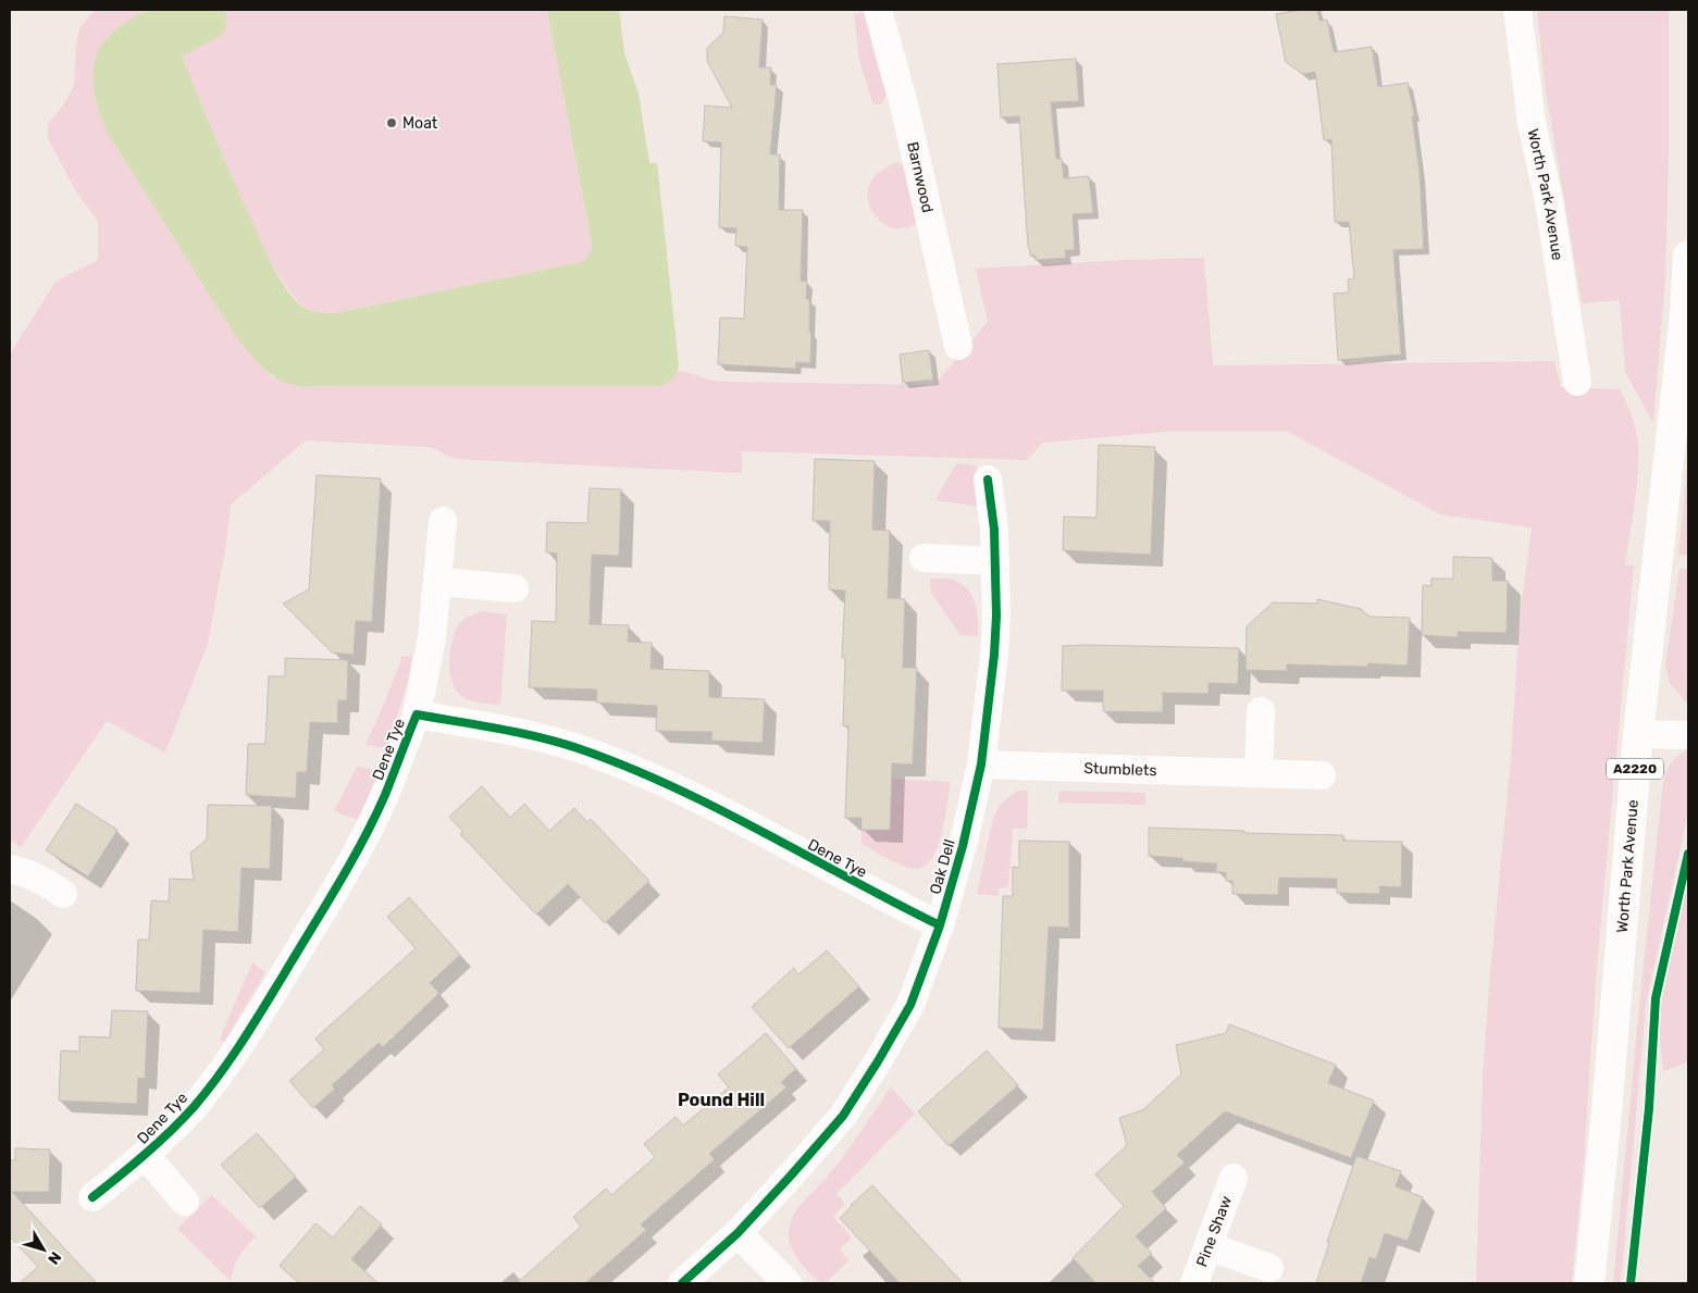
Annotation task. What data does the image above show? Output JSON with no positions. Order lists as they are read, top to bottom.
{
  "streets": {
    "main road": ["Worth Park Avenue", "A2220"],
    "street": [
      "Barnwood",
      "Dene Tye",
      "Stumblets",
      "Oak Dell",
      "Pine Shaw"
    ]
  },
  "crossings": [
    ["Dene Tye", "Oak Dell"],
    ["Stumblets", "Oak Dell"]
  ],
  "districts": ["Pound Hill"],
  "places": ["Moat"],
  "north": "bottom right"
}
